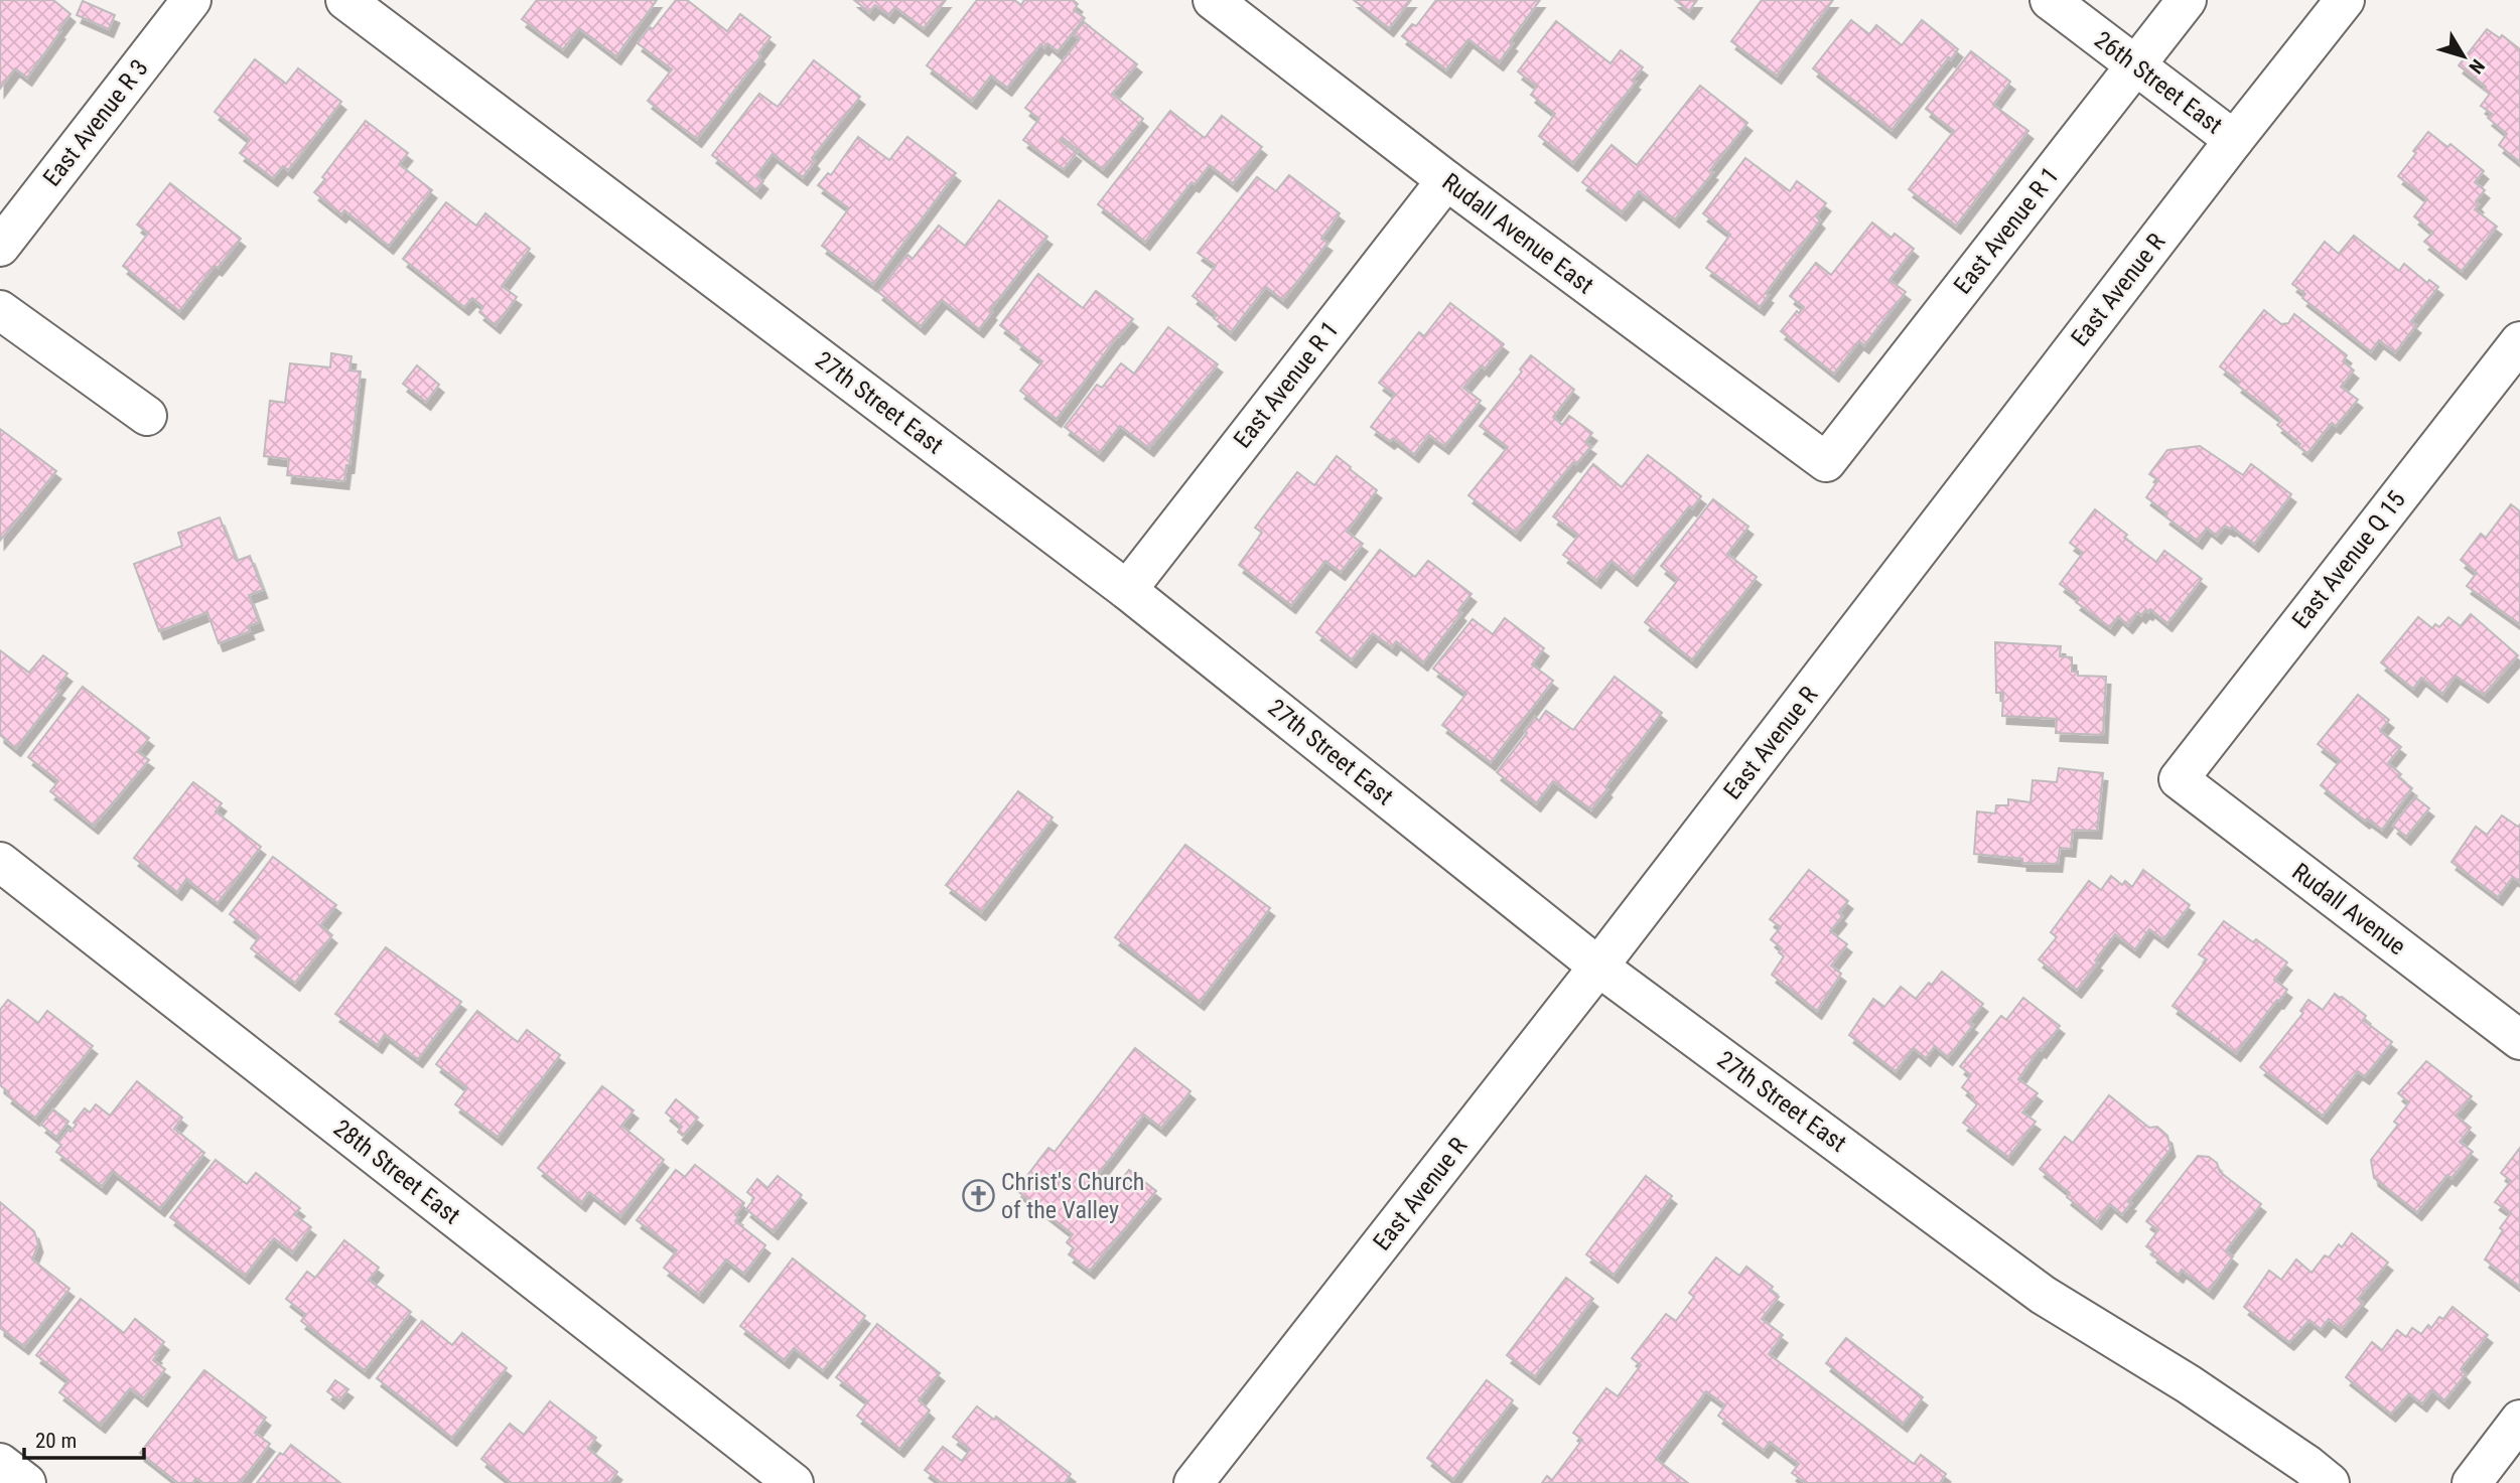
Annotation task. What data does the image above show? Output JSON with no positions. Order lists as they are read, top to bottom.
{
  "streets": {
    "street": [
      "26th Street East",
      "East Avenue R 3",
      "East Avenue R 1",
      "Rudall Avenue East",
      "East Avenue R",
      "27th Street East",
      "East Avenue Q 15",
      "Rudall Avenue",
      "28th Street East"
    ]
  },
  "crossings": [
    ["26th Street East", "East Avenue R 1"],
    ["26th Street East", "East Avenue R"],
    ["East Avenue R 1", "Rudall Avenue East"],
    ["East Avenue R 1", "27th Street East"],
    ["East Avenue R", "27th Street East"],
    ["East Avenue Q 15", "Rudall Avenue"]
  ],
  "places": {
    "church": ["Christ's Church of the Valley"]
  },
  "scale_bar": "20 m",
  "north": "bottom right"
}
